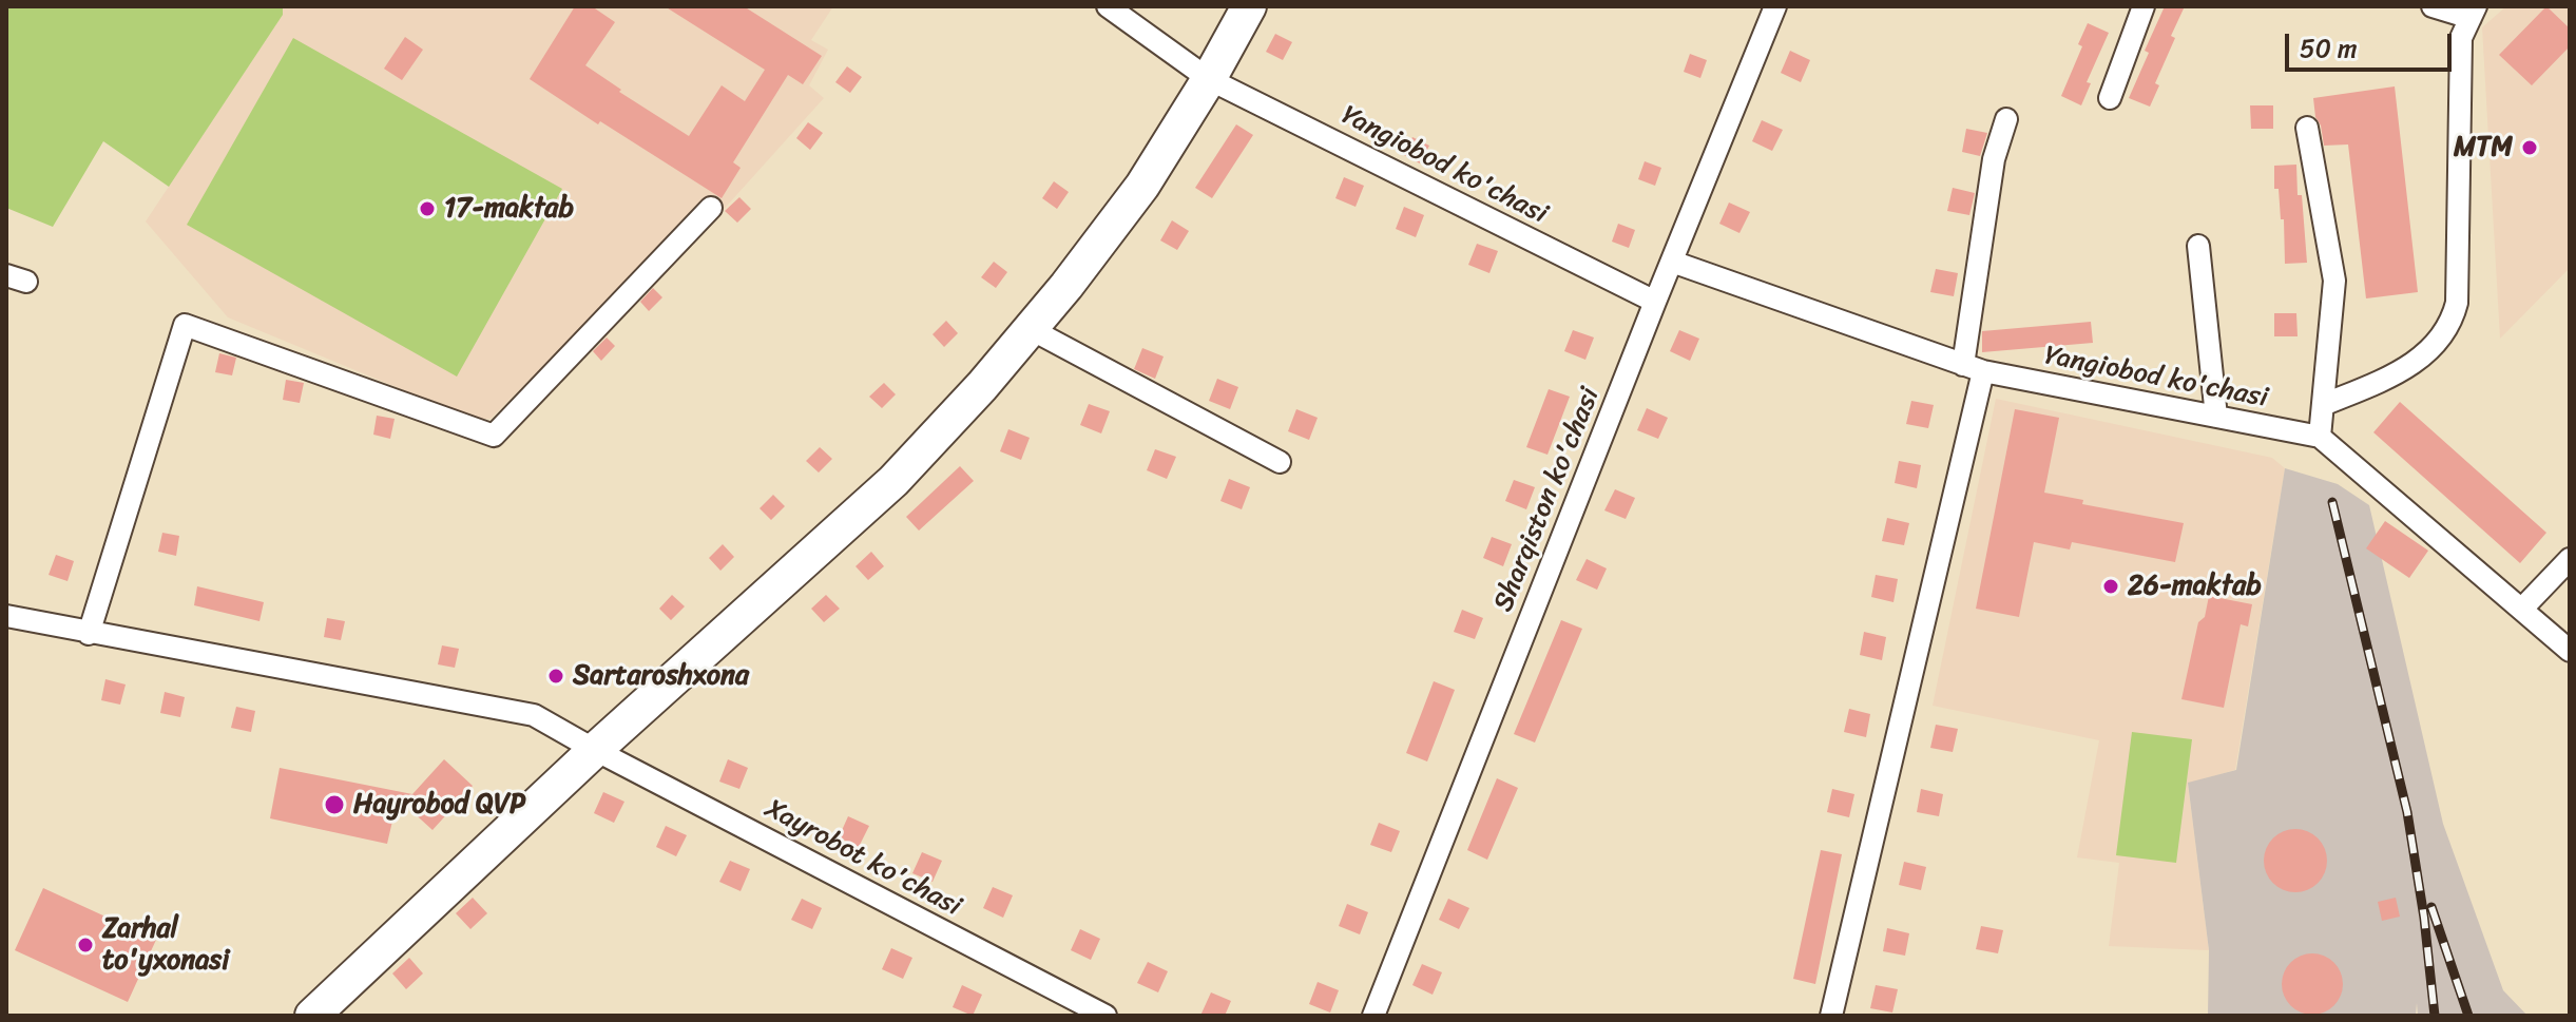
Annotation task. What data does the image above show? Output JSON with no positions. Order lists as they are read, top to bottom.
{
  "streets": {
    "street": ["Yangiobod ko'chasi", "Sharqiston ko'chasi", "Xayrobot ko'chasi"]
  },
  "crossings": [
    ["Yangiobod ko'chasi", "Sharqiston ko'chasi"]
  ],
  "places": [
    "MTM",
    "17-maktab",
    "26-maktab",
    "Sartaroshxona",
    "Hayrobod QVP",
    "Zarhal to'yxonasi"
  ],
  "scale_bar": "50 m"
}
